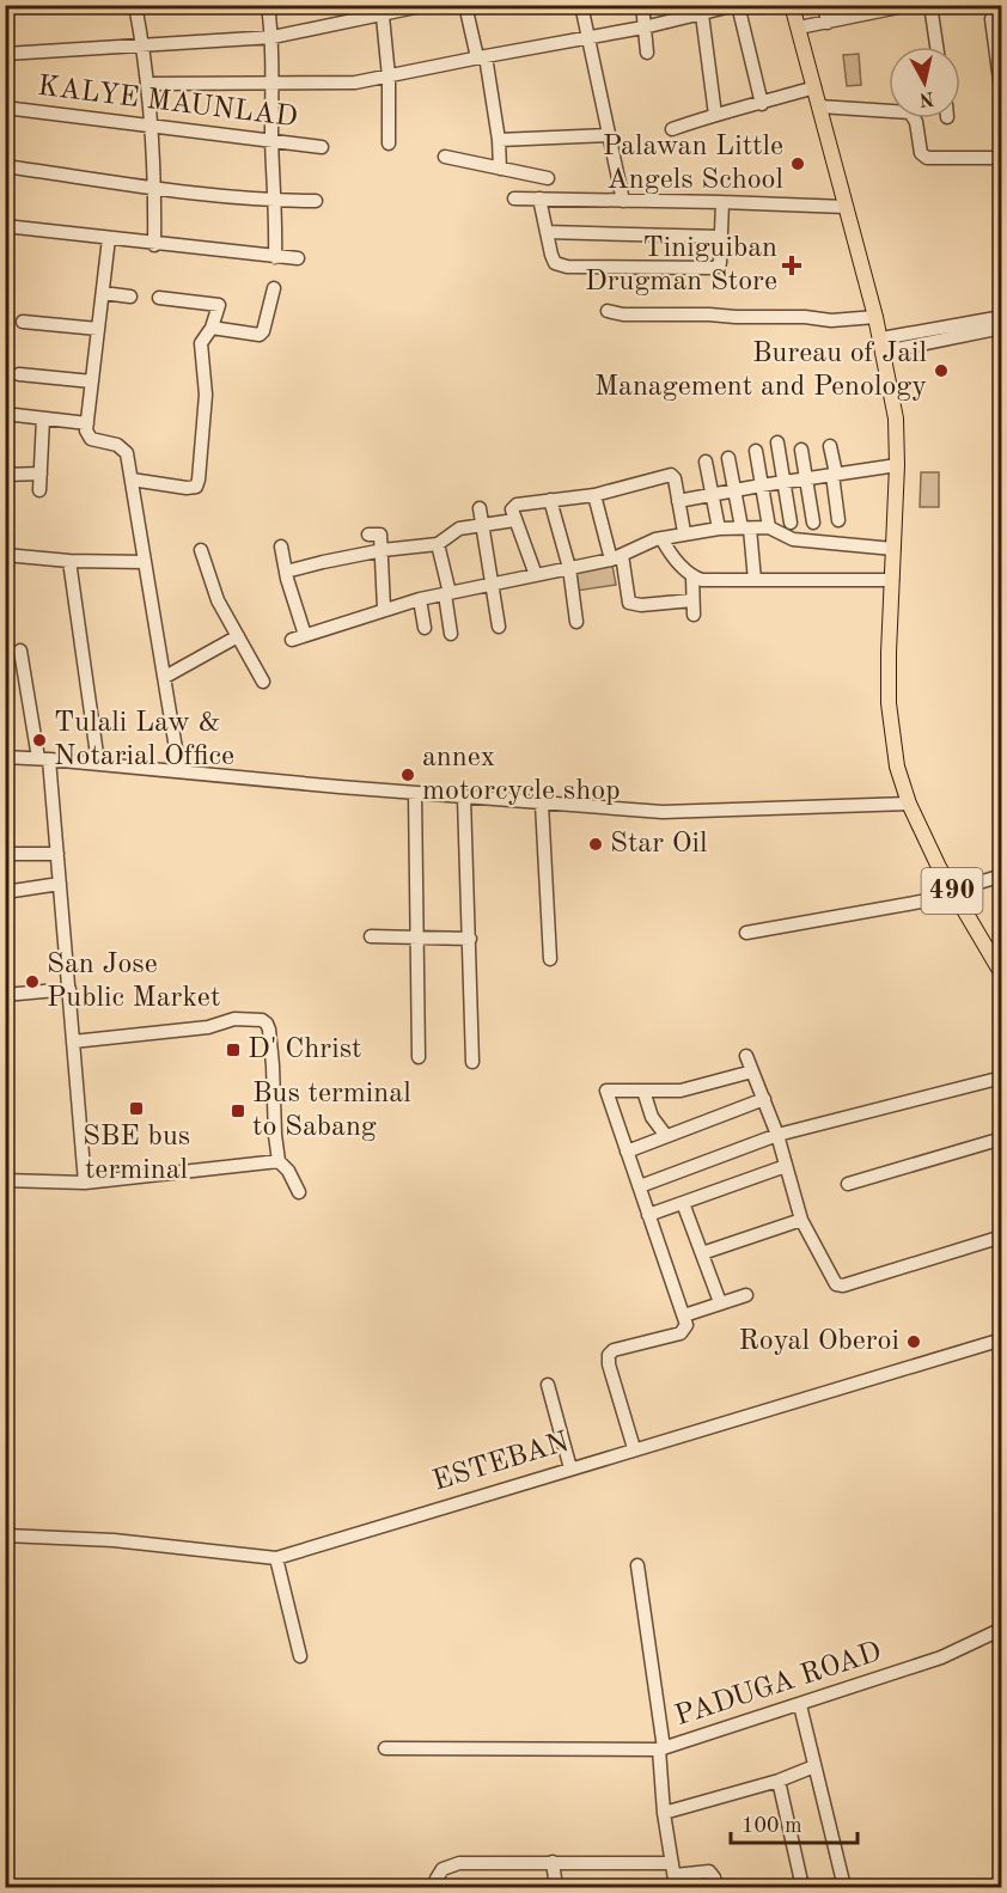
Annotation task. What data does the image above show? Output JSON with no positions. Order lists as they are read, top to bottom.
{
  "streets": {
    "main road": ["490"],
    "street": ["KALYE MAUNLAD", "ESTEBAN", "PADUGA ROAD"]
  },
  "places": {
    "other": [
      "Palawan Little Angels School",
      "Bureau of Jail Management and Penology",
      "Tulali Law & Notarial Office",
      "annex motorcycle shop",
      "Star Oil",
      "San Jose Public Market",
      "Royal Oberoi"
    ],
    "health": ["Tiniguiban Drugman Store"],
    "transit": ["D' Christ", "SBE bus terminal", "Bus terminal to Sabang"]
  },
  "scale_bar": "100 m",
  "north": "bottom"
}
